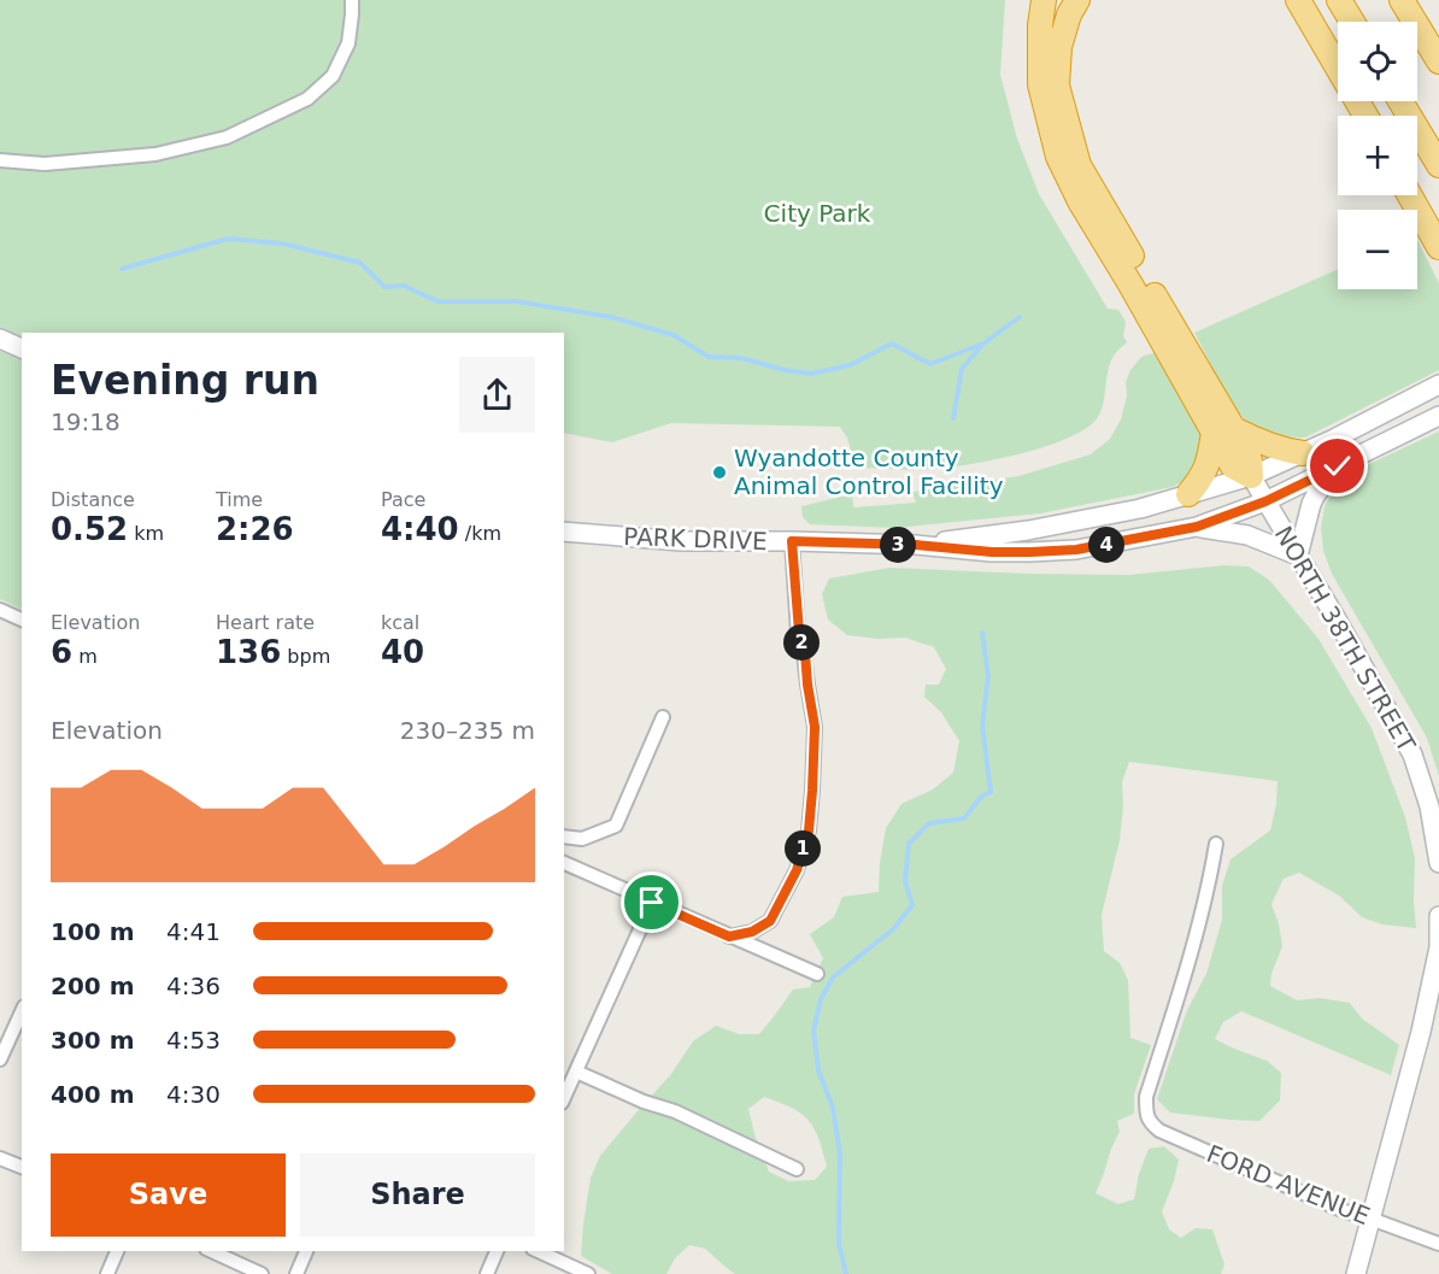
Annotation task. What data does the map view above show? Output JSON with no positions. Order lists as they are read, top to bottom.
{
  "streets": {
    "main road": ["PARK DRIVE", "NORTH 38TH STREET"],
    "street": ["FORD AVENUE"]
  },
  "crossings": [
    ["PARK DRIVE", "NORTH 38TH STREET"]
  ],
  "parks": ["City Park"],
  "places": ["Wyandotte County Animal Control Facility"],
  "page": {
    "map_buttons": ["+", "−"],
    "heading": ["Evening run", "19:18"],
    "stats": [
      ["Distance", "0.52 km"],
      ["Time", "2:26"],
      ["Pace", "4:40 /km"],
      ["Elevation", "6 m"],
      ["Heart rate", "136 bpm"],
      ["kcal", "40"]
    ],
    "pins": [
      "3",
      "4",
      "2",
      "1"
    ],
    "chart": ["Elevation", "230–235 m"],
    "list": [
      {
        "name": "100 m",
        "note": "4:41"
      },
      {
        "name": "200 m",
        "note": "4:36"
      },
      {
        "name": "300 m",
        "note": "4:53"
      },
      {
        "name": "400 m",
        "note": "4:30"
      }
    ],
    "buttons": ["Save", "Share"]
  }
}
